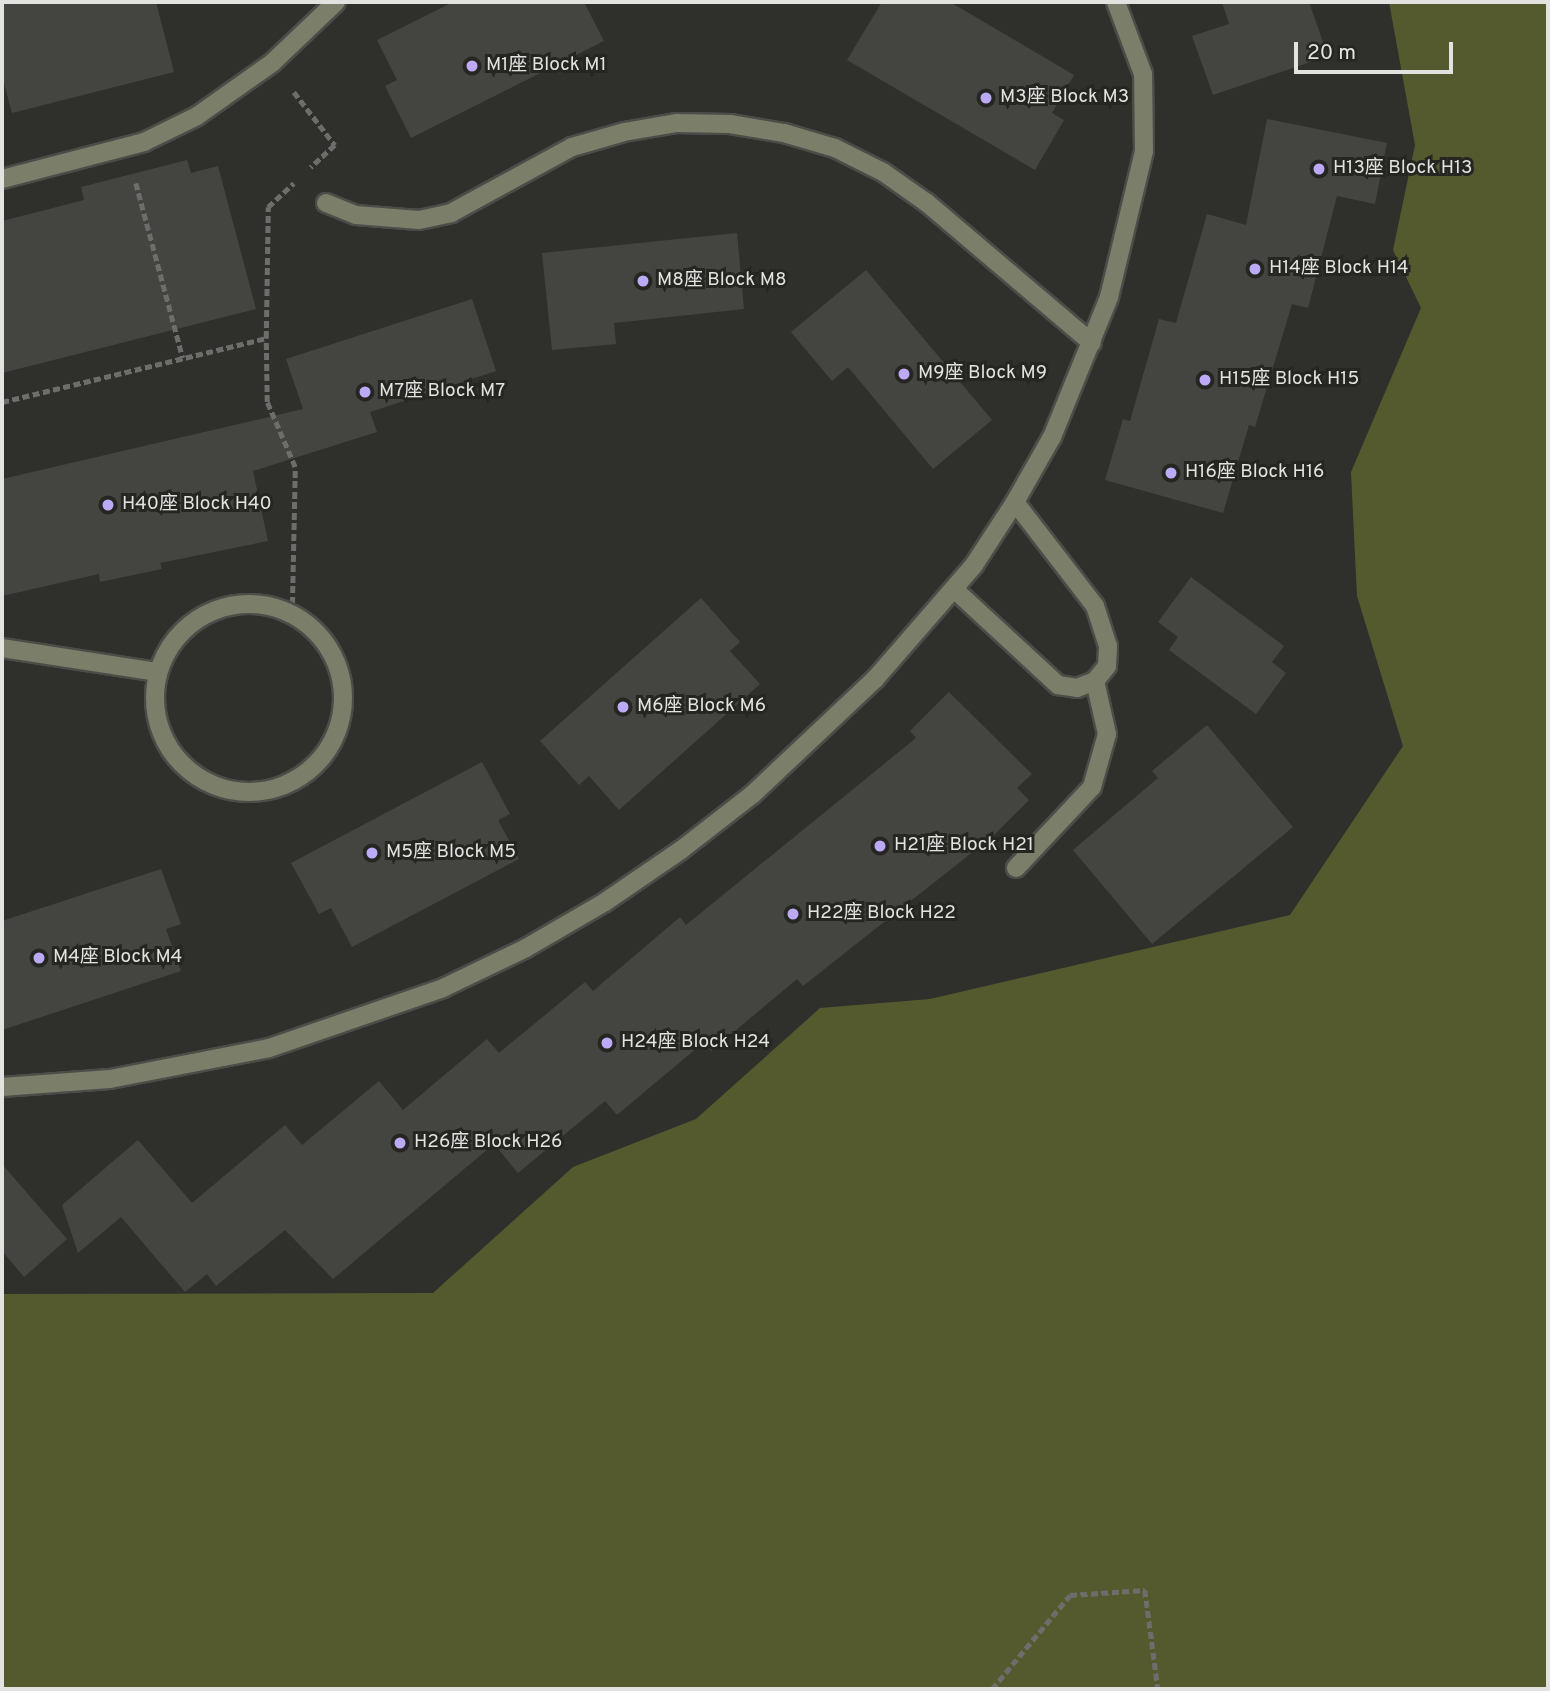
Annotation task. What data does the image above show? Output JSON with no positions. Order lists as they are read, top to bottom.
{
  "places": [
    "M1座 Block M1",
    "M3座 Block M3",
    "H13座 Block H13",
    "H14座 Block H14",
    "M8座 Block M8",
    "M9座 Block M9",
    "H15座 Block H15",
    "M7座 Block M7",
    "H16座 Block H16",
    "H40座 Block H40",
    "M6座 Block M6",
    "H21座 Block H21",
    "M5座 Block M5",
    "H22座 Block H22",
    "M4座 Block M4",
    "H24座 Block H24",
    "H26座 Block H26"
  ],
  "scale_bar": "20 m"
}
